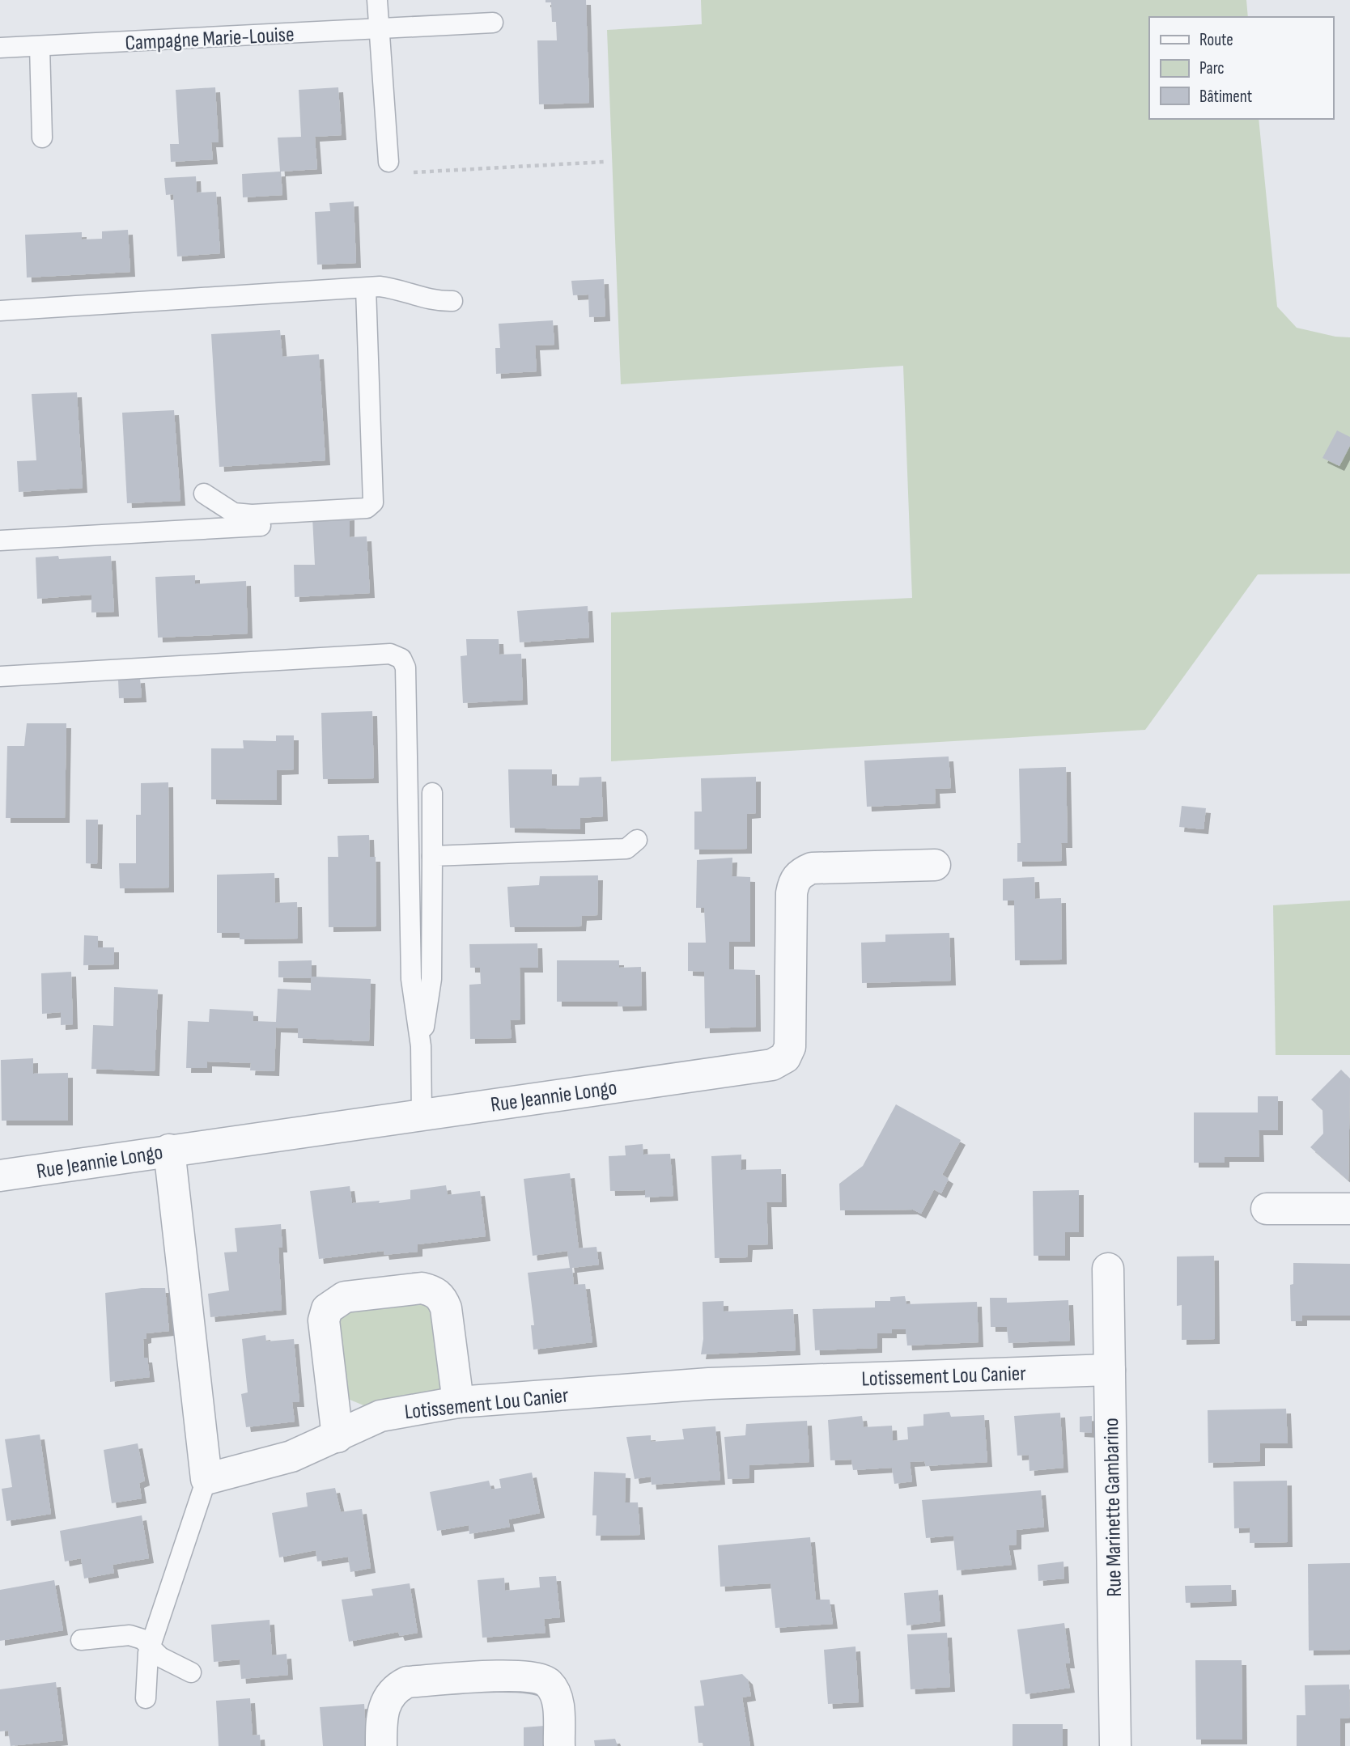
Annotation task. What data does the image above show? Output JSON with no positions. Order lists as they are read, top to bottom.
{
  "streets": {
    "street": ["Rue Jeannie Longo", "Lotissement Lou Canier", "Rue Marinette Gambarino"],
    "lane": ["Campagne Marie-Louise"]
  },
  "crossings": [
    ["Lotissement Lou Canier", "Rue Marinette Gambarino"]
  ],
  "legend": ["Route", "Parc", "Bâtiment"]
}
